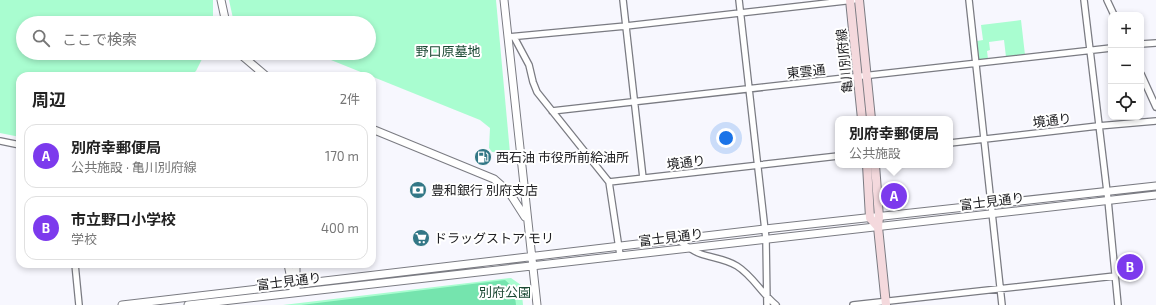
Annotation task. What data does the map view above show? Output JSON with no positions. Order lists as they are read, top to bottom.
{
  "streets": {
    "main road": ["亀川別府線"],
    "street": ["東雲通", "境通り", "富士見通り"]
  },
  "crossings": [
    ["亀川別府線", "東雲通"]
  ],
  "parks": ["野口原墓地", "別府公園"],
  "places": {
    "fuel station": ["西石油 市役所前給油所"],
    "bank": ["豊和銀行 別府支店"],
    "supermarket": ["ドラッグストア モリ"]
  },
  "page": {
    "map_buttons": ["+", "−"],
    "search": "ここで検索",
    "heading": ["周辺", "2件"],
    "popup": ["別府幸郵便局", "公共施設"],
    "list": [
      {
        "mark": "A",
        "name": "別府幸郵便局",
        "note": "公共施設 · 亀川別府線",
        "value": "170 m"
      },
      {
        "mark": "B",
        "name": "市立野口小学校",
        "note": "学校",
        "value": "400 m"
      }
    ],
    "pins": ["A", "B"]
  }
}
